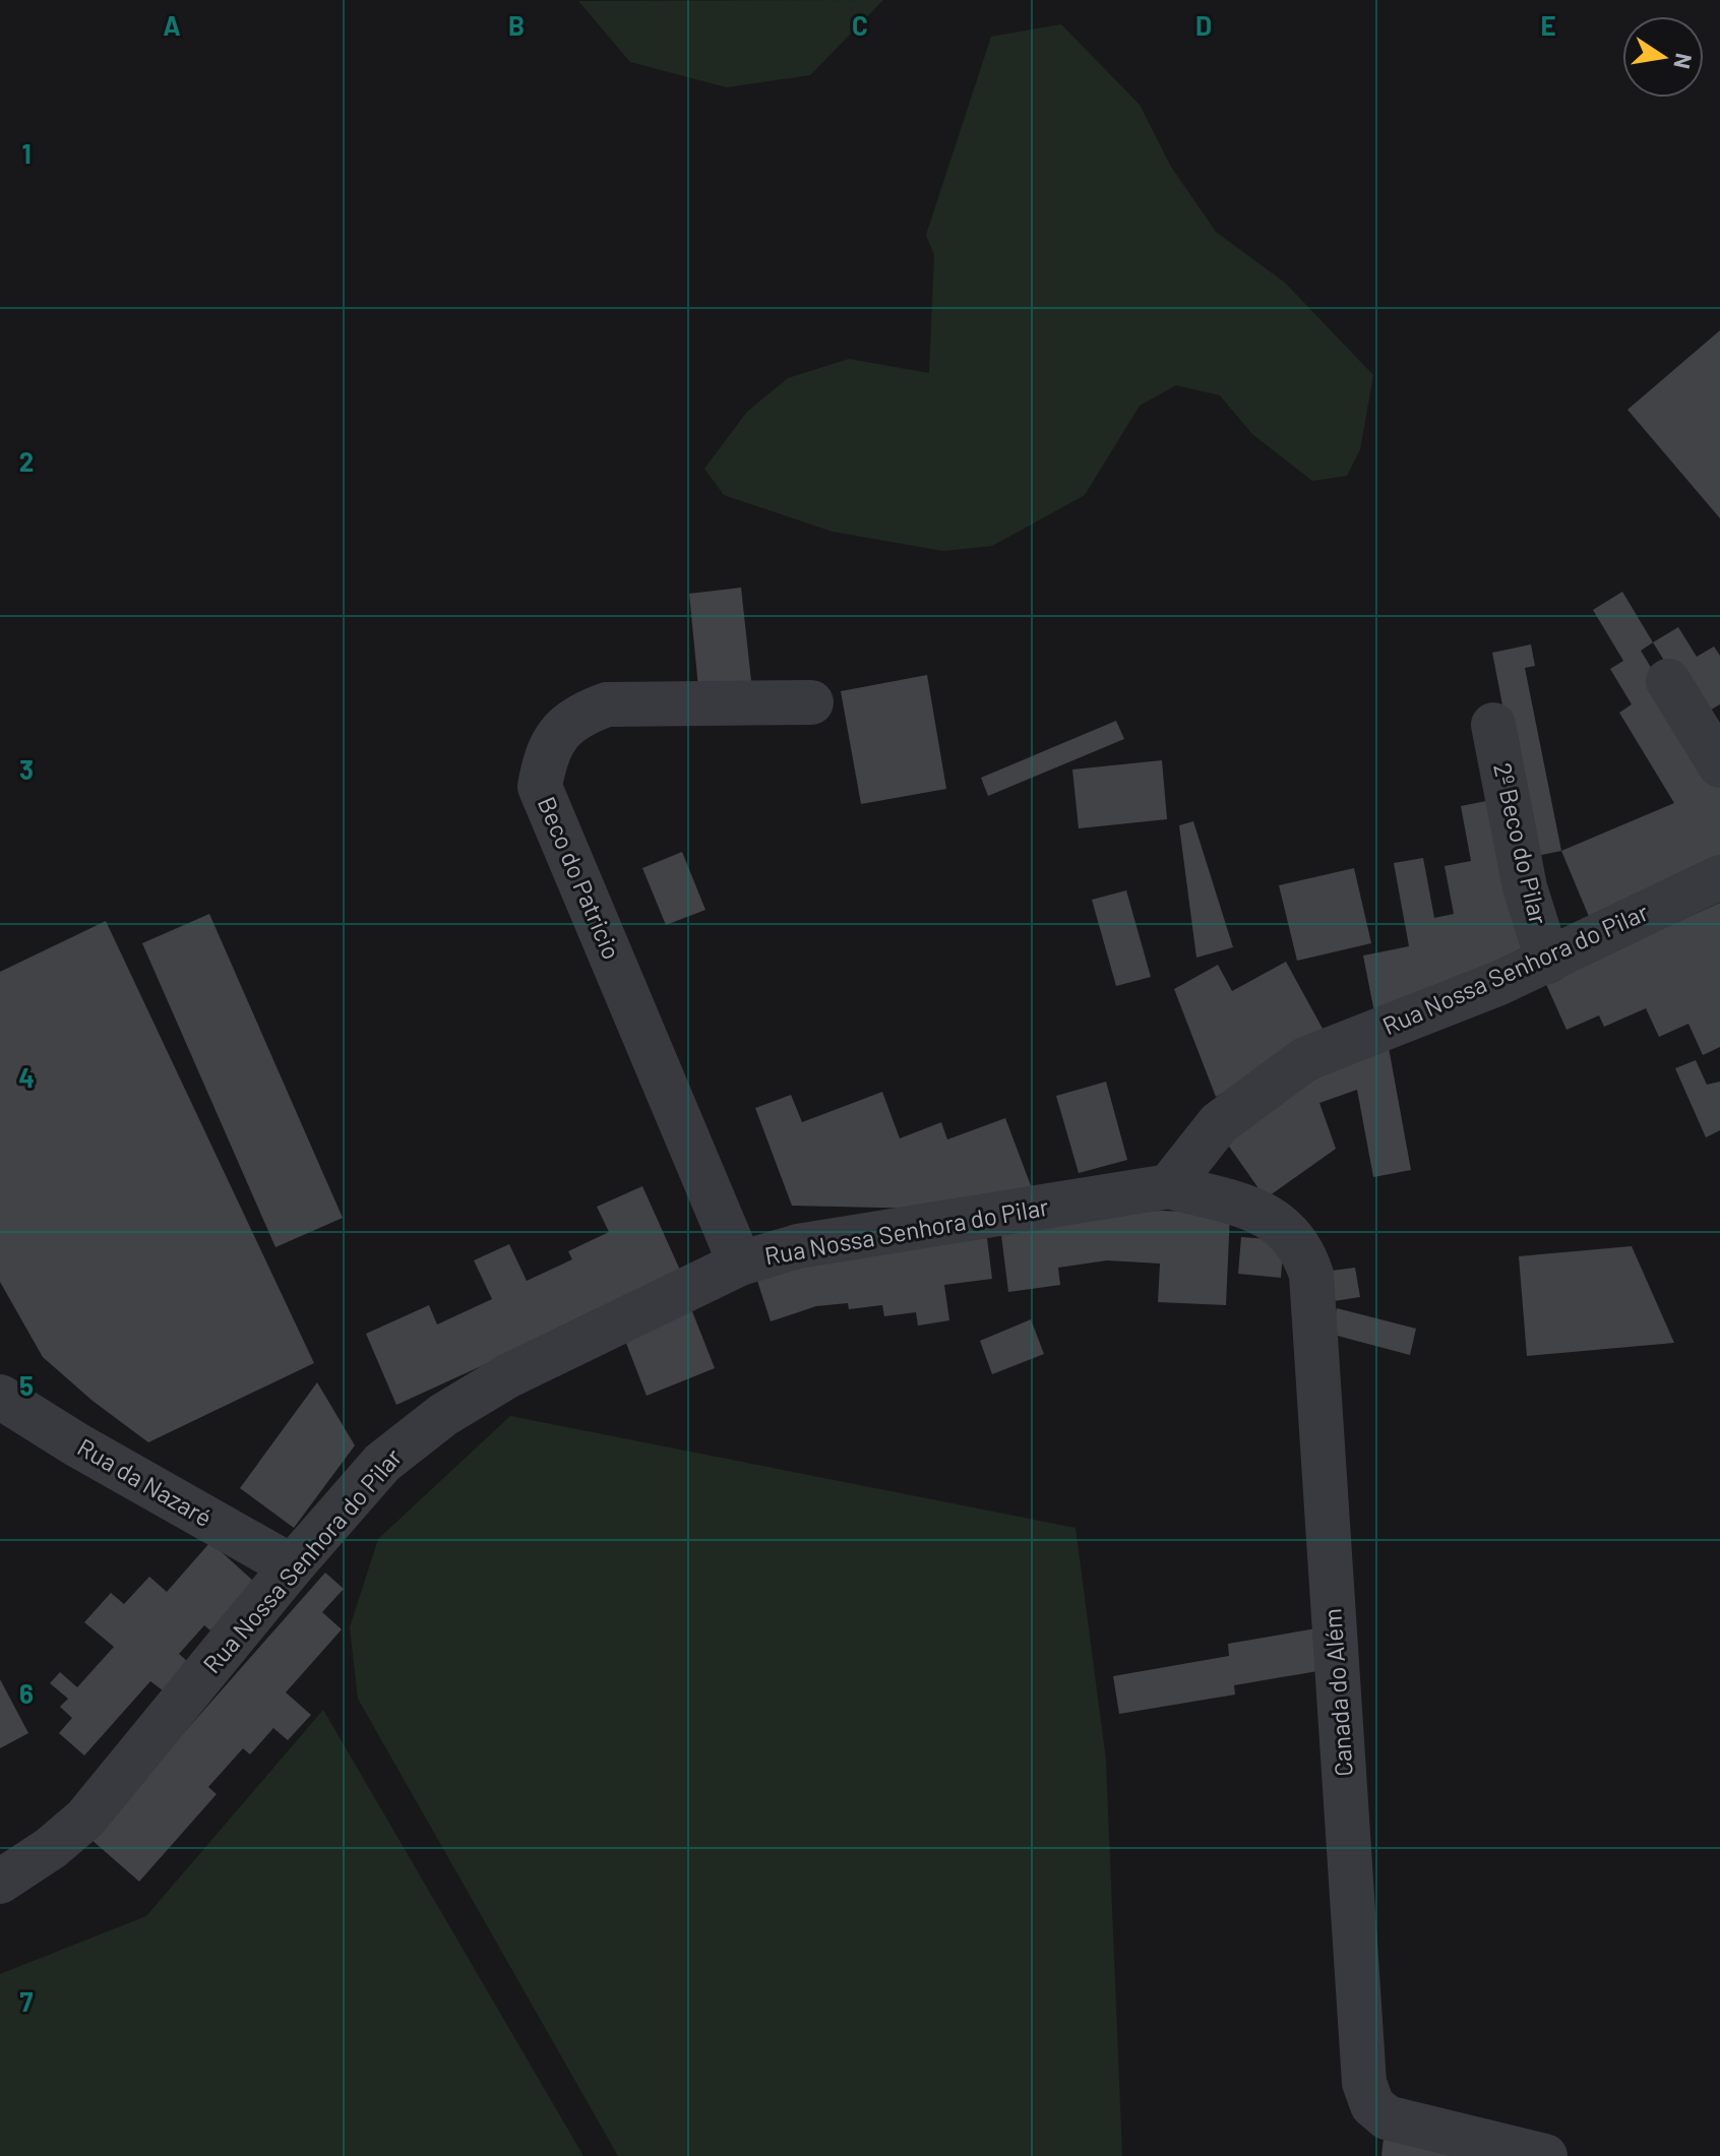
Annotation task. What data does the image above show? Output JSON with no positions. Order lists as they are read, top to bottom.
{
  "streets": {
    "street": [
      "2º Beco do Pilar",
      "Beco do Patricio",
      "Rua Nossa Senhora do Pilar",
      "Rua da Nazaré",
      "Canada do Além"
    ]
  },
  "crossings": [
    ["2º Beco do Pilar", "Rua Nossa Senhora do Pilar"],
    ["Beco do Patricio", "Rua Nossa Senhora do Pilar"],
    ["Rua Nossa Senhora do Pilar", "Rua da Nazaré"],
    ["Rua Nossa Senhora do Pilar", "Canada do Além"]
  ],
  "north": "right",
  "grid": {
    "columns": [
      "A",
      "B",
      "C",
      "D",
      "E"
    ],
    "rows": [
      "1",
      "2",
      "3",
      "4",
      "5",
      "6",
      "7"
    ]
  }
}
